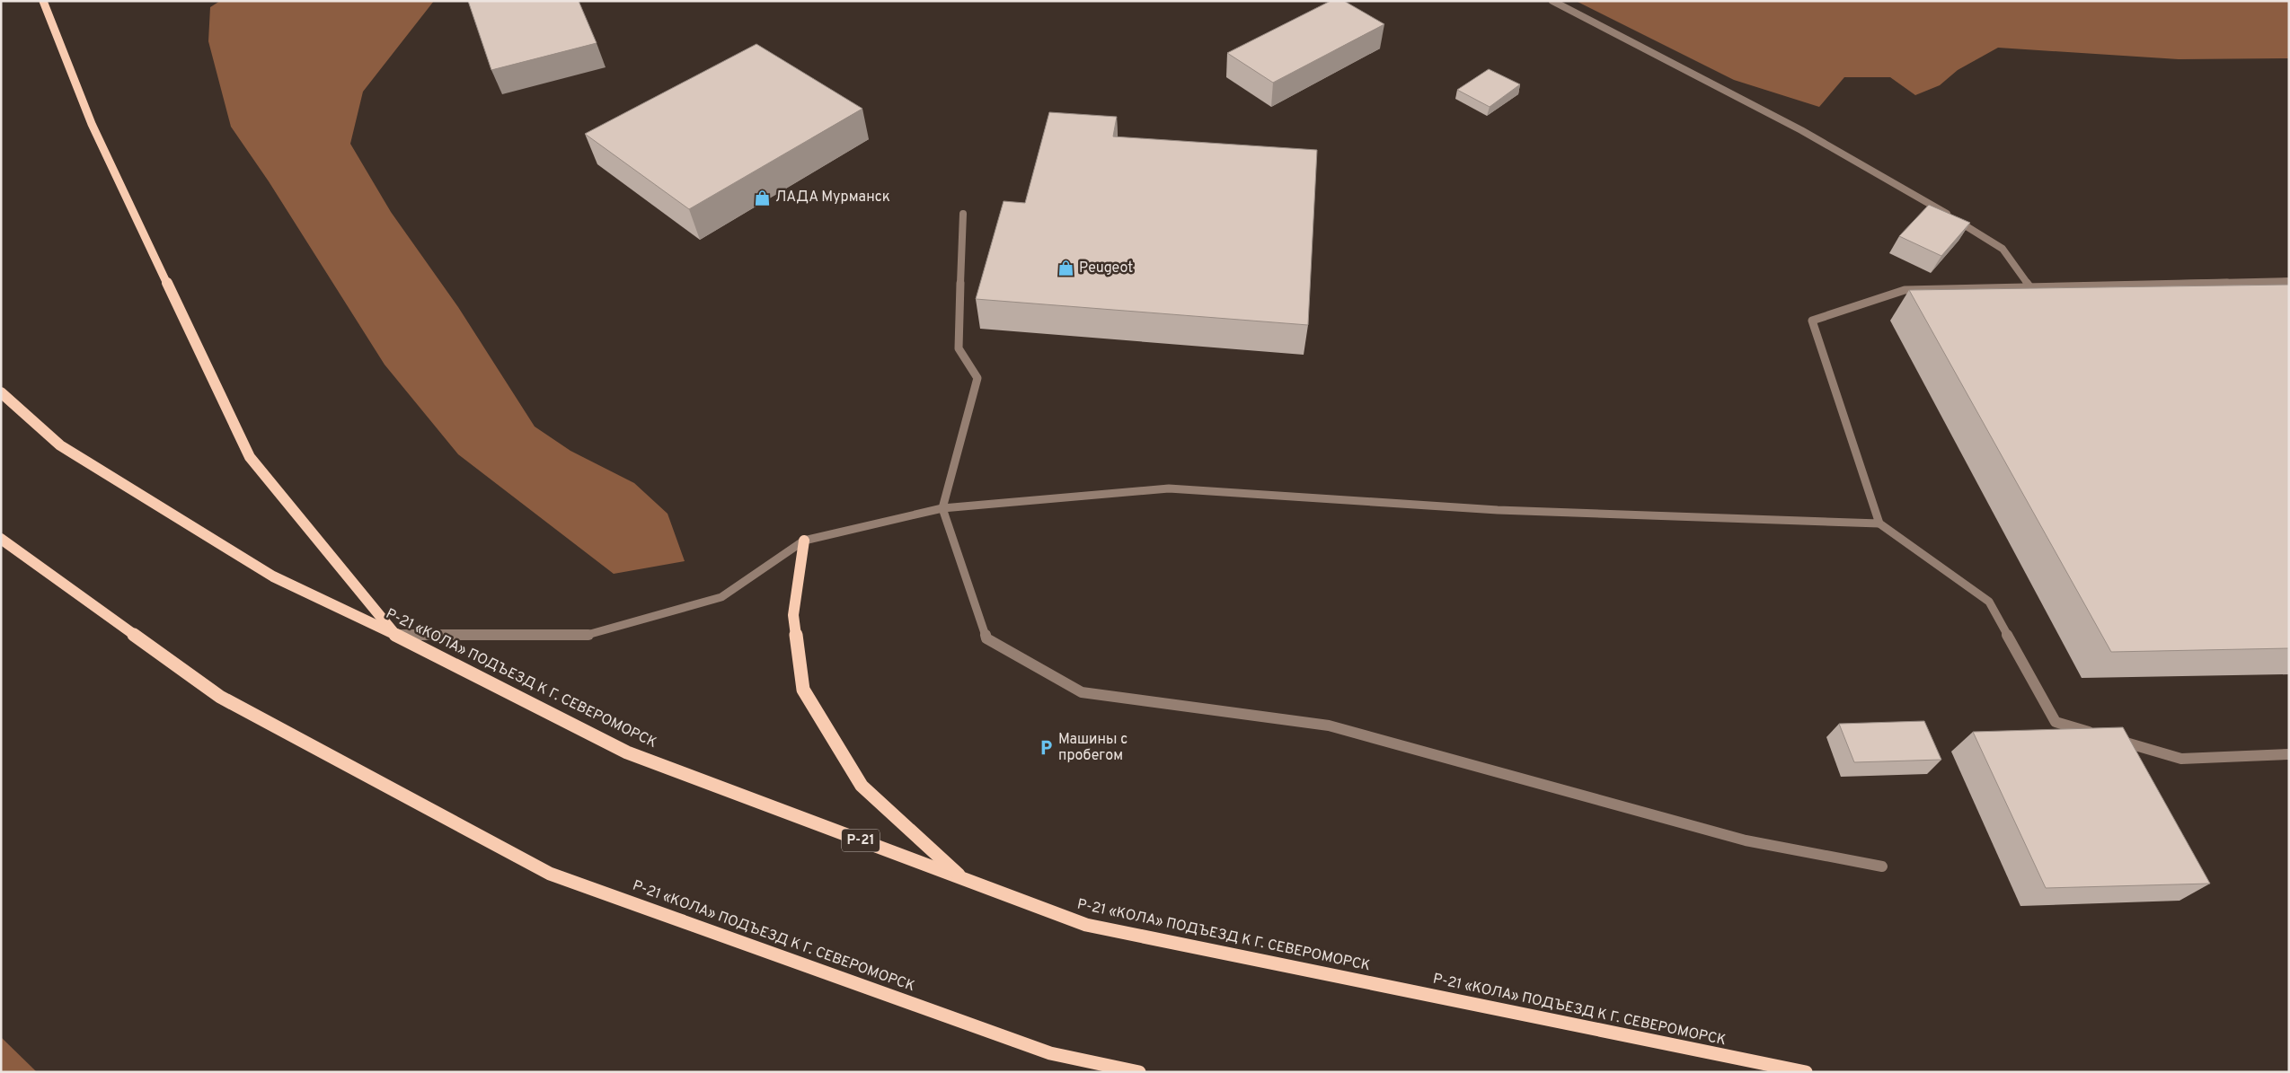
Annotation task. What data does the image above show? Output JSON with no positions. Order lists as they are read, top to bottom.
{
  "streets": {
    "main road": ["Р-21 «КОЛА» ПОДЪЕЗД К Г. СЕВЕРОМОРСК", "Р-21"]
  },
  "places": {
    "shop": ["ЛАДА Мурманск", "Peugeot"],
    "parking": ["Машины с пробегом"]
  }
}
